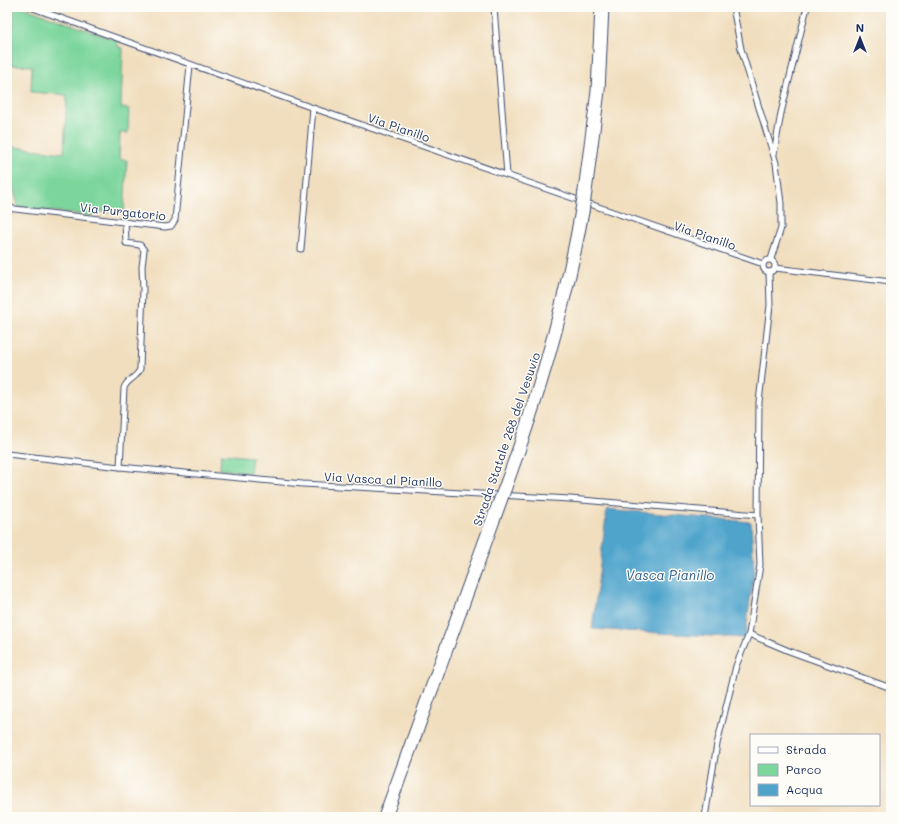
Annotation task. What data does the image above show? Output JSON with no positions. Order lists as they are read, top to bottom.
{
  "streets": {
    "highway": ["Strada Statale 268 del Vesuvio"],
    "street": ["Via Pianillo", "Via Purgatorio", "Via Vasca al Pianillo"]
  },
  "crossings": [
    ["Via Pianillo", "Via Purgatorio"]
  ],
  "water": ["Vasca Pianillo"],
  "legend": ["Strada", "Parco", "Acqua"],
  "north": "top"
}
